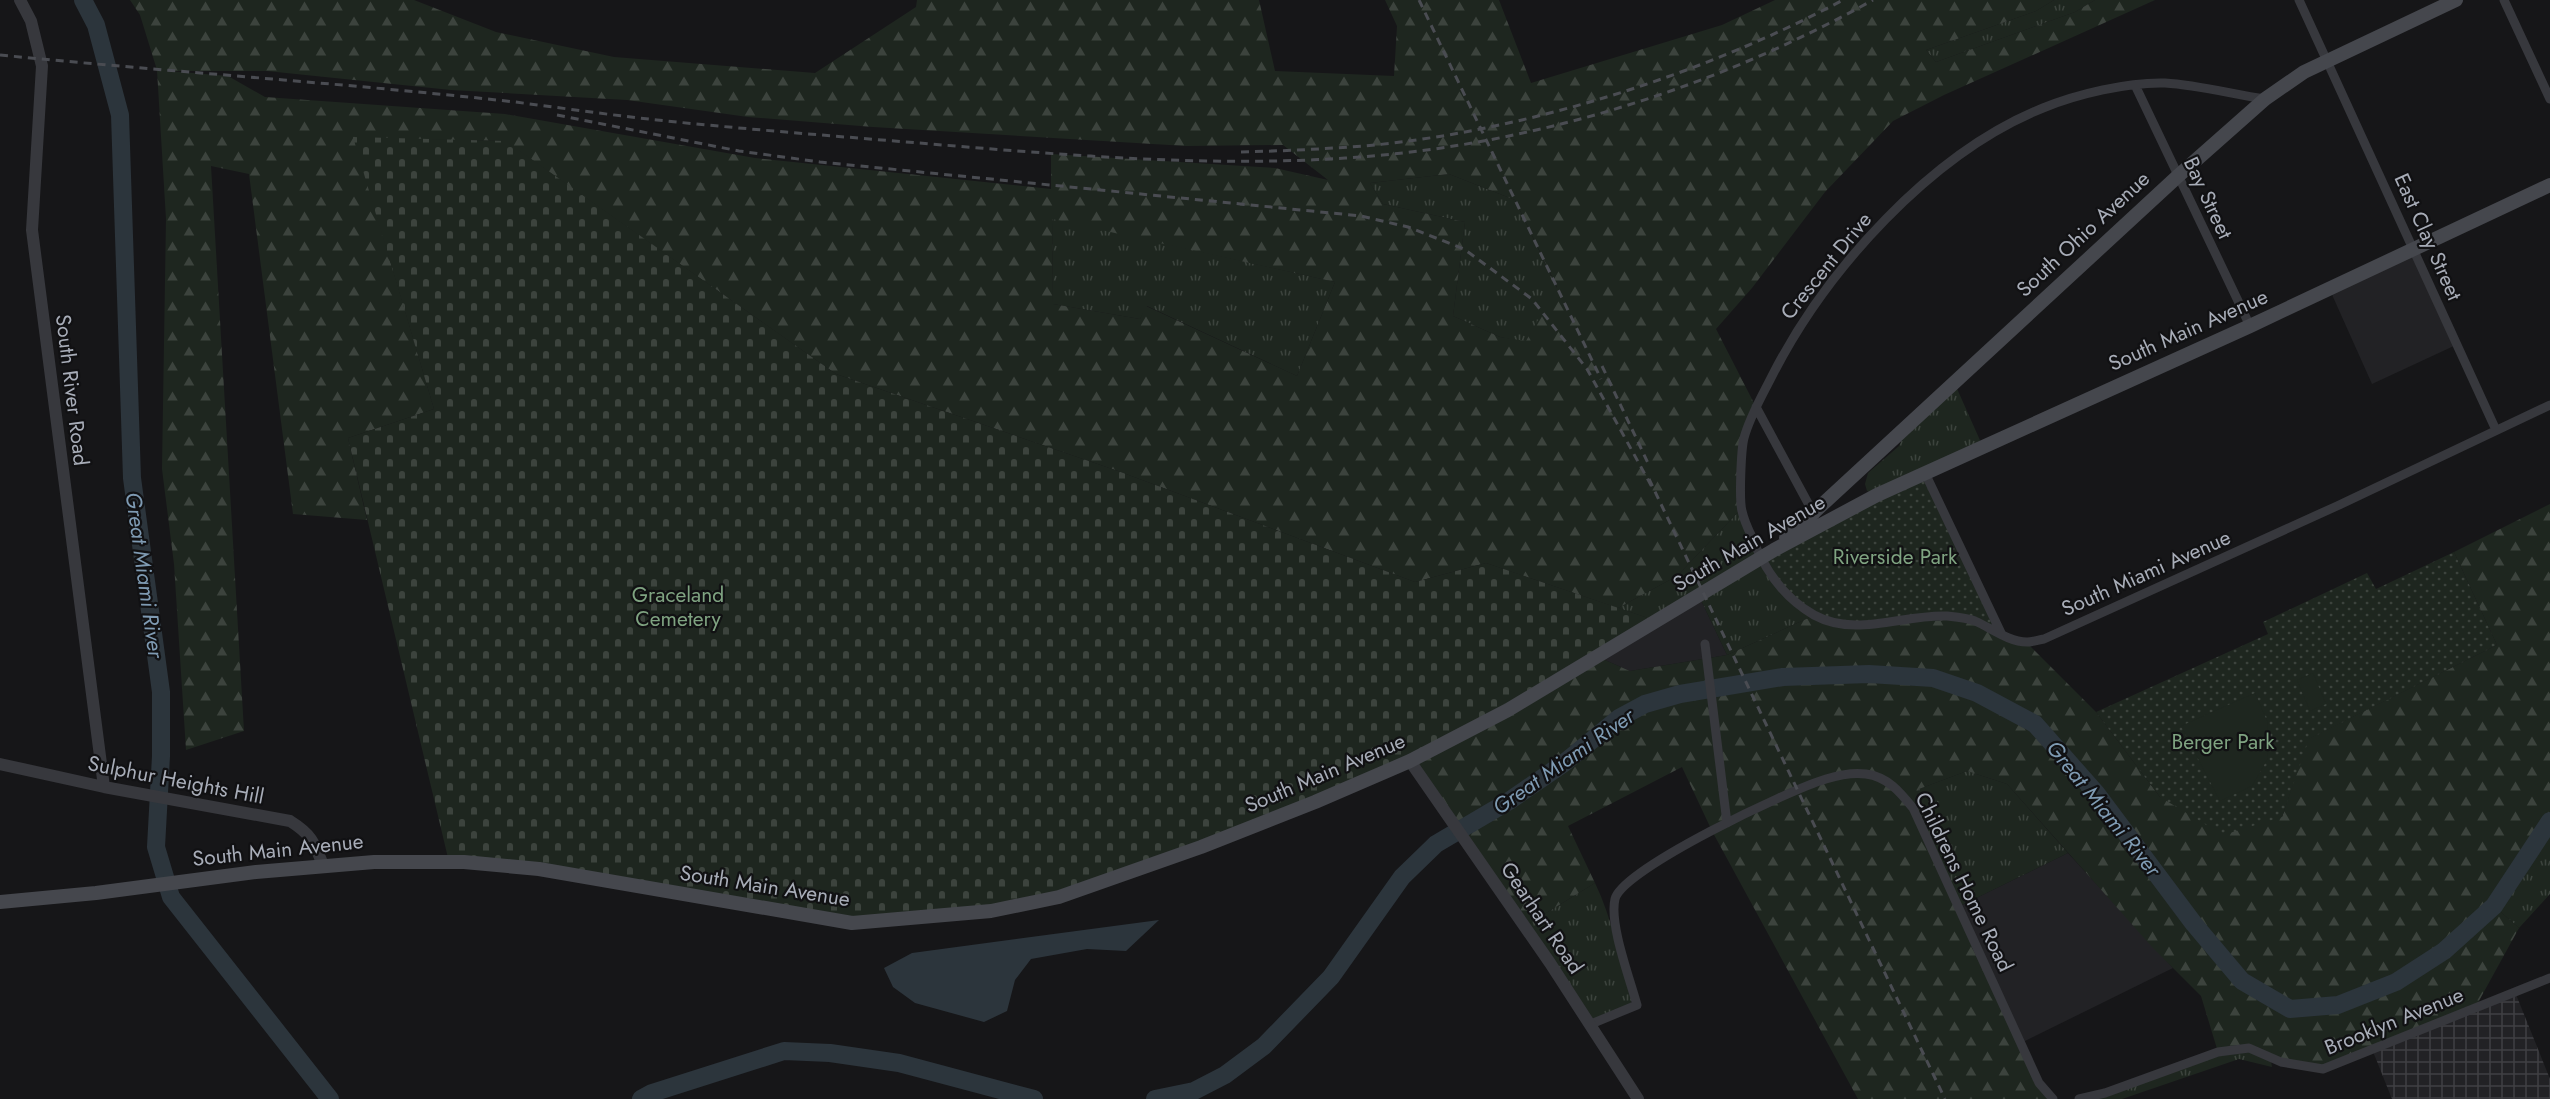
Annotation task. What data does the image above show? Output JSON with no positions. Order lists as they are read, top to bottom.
{
  "streets": {
    "main road": ["South Ohio Avenue", "South Main Avenue"],
    "street": [
      "Bay Street",
      "East Clay Street",
      "Crescent Drive",
      "South River Road",
      "South Miami Avenue",
      "Sulphur Heights Hill",
      "Childrens Home Road",
      "Gearhart Road",
      "Brooklyn Avenue"
    ]
  },
  "crossings": [
    ["Bay Street", "South Ohio Avenue"],
    ["Bay Street", "Crescent Drive"],
    ["Bay Street", "South Main Avenue"],
    ["South Ohio Avenue", "East Clay Street"],
    ["South Ohio Avenue", "Crescent Drive"],
    ["South Ohio Avenue", "South Main Avenue"],
    ["East Clay Street", "South Main Avenue"],
    ["East Clay Street", "South Miami Avenue"],
    ["Crescent Drive", "South Main Avenue"],
    ["Crescent Drive", "South Miami Avenue"],
    ["South Main Avenue", "South Miami Avenue"],
    ["South Main Avenue", "Sulphur Heights Hill"],
    ["South Main Avenue", "Gearhart Road"],
    ["South River Road", "Sulphur Heights Hill"],
    ["Childrens Home Road", "Gearhart Road"]
  ],
  "water": ["Great Miami River"],
  "parks": ["Riverside Park", "Graceland Cemetery", "Berger Park"]
}
